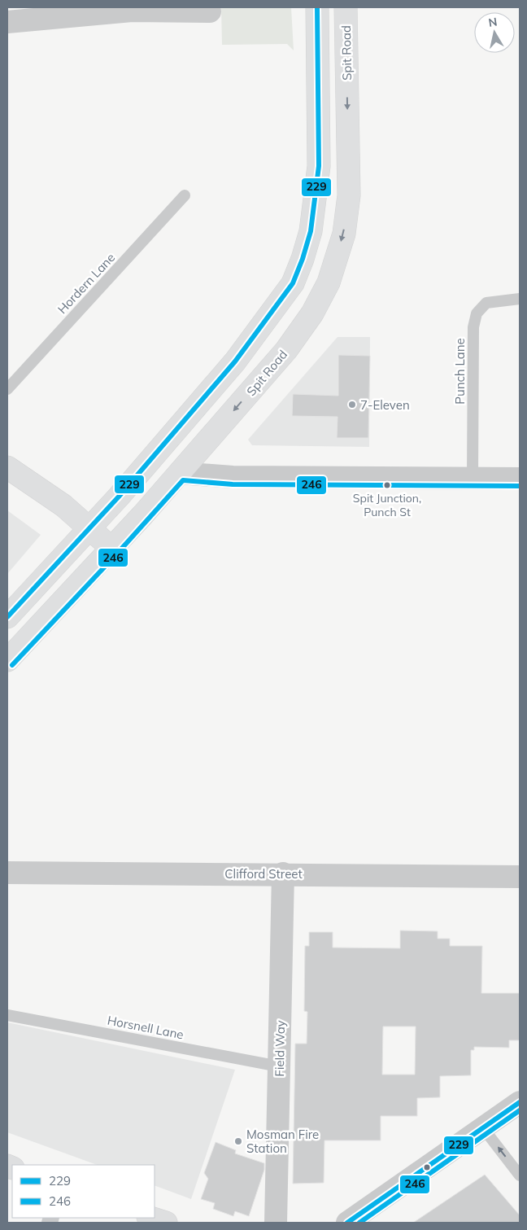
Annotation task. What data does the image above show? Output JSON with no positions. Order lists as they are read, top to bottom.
{
  "streets": {
    "main road": ["Spit Road"],
    "street": ["Clifford Street", "Field Way"],
    "lane": ["Hordern Lane", "Punch Lane", "Horsnell Lane"]
  },
  "crossings": [
    ["Clifford Street", "Field Way"],
    ["Horsnell Lane", "Field Way"]
  ],
  "places": ["7-Eleven", "Spit Junction, Punch St", "Mosman Fire Station"],
  "lines": ["transit line 229", "transit line 246"],
  "legend": ["229", "246"],
  "north": "top"
}
